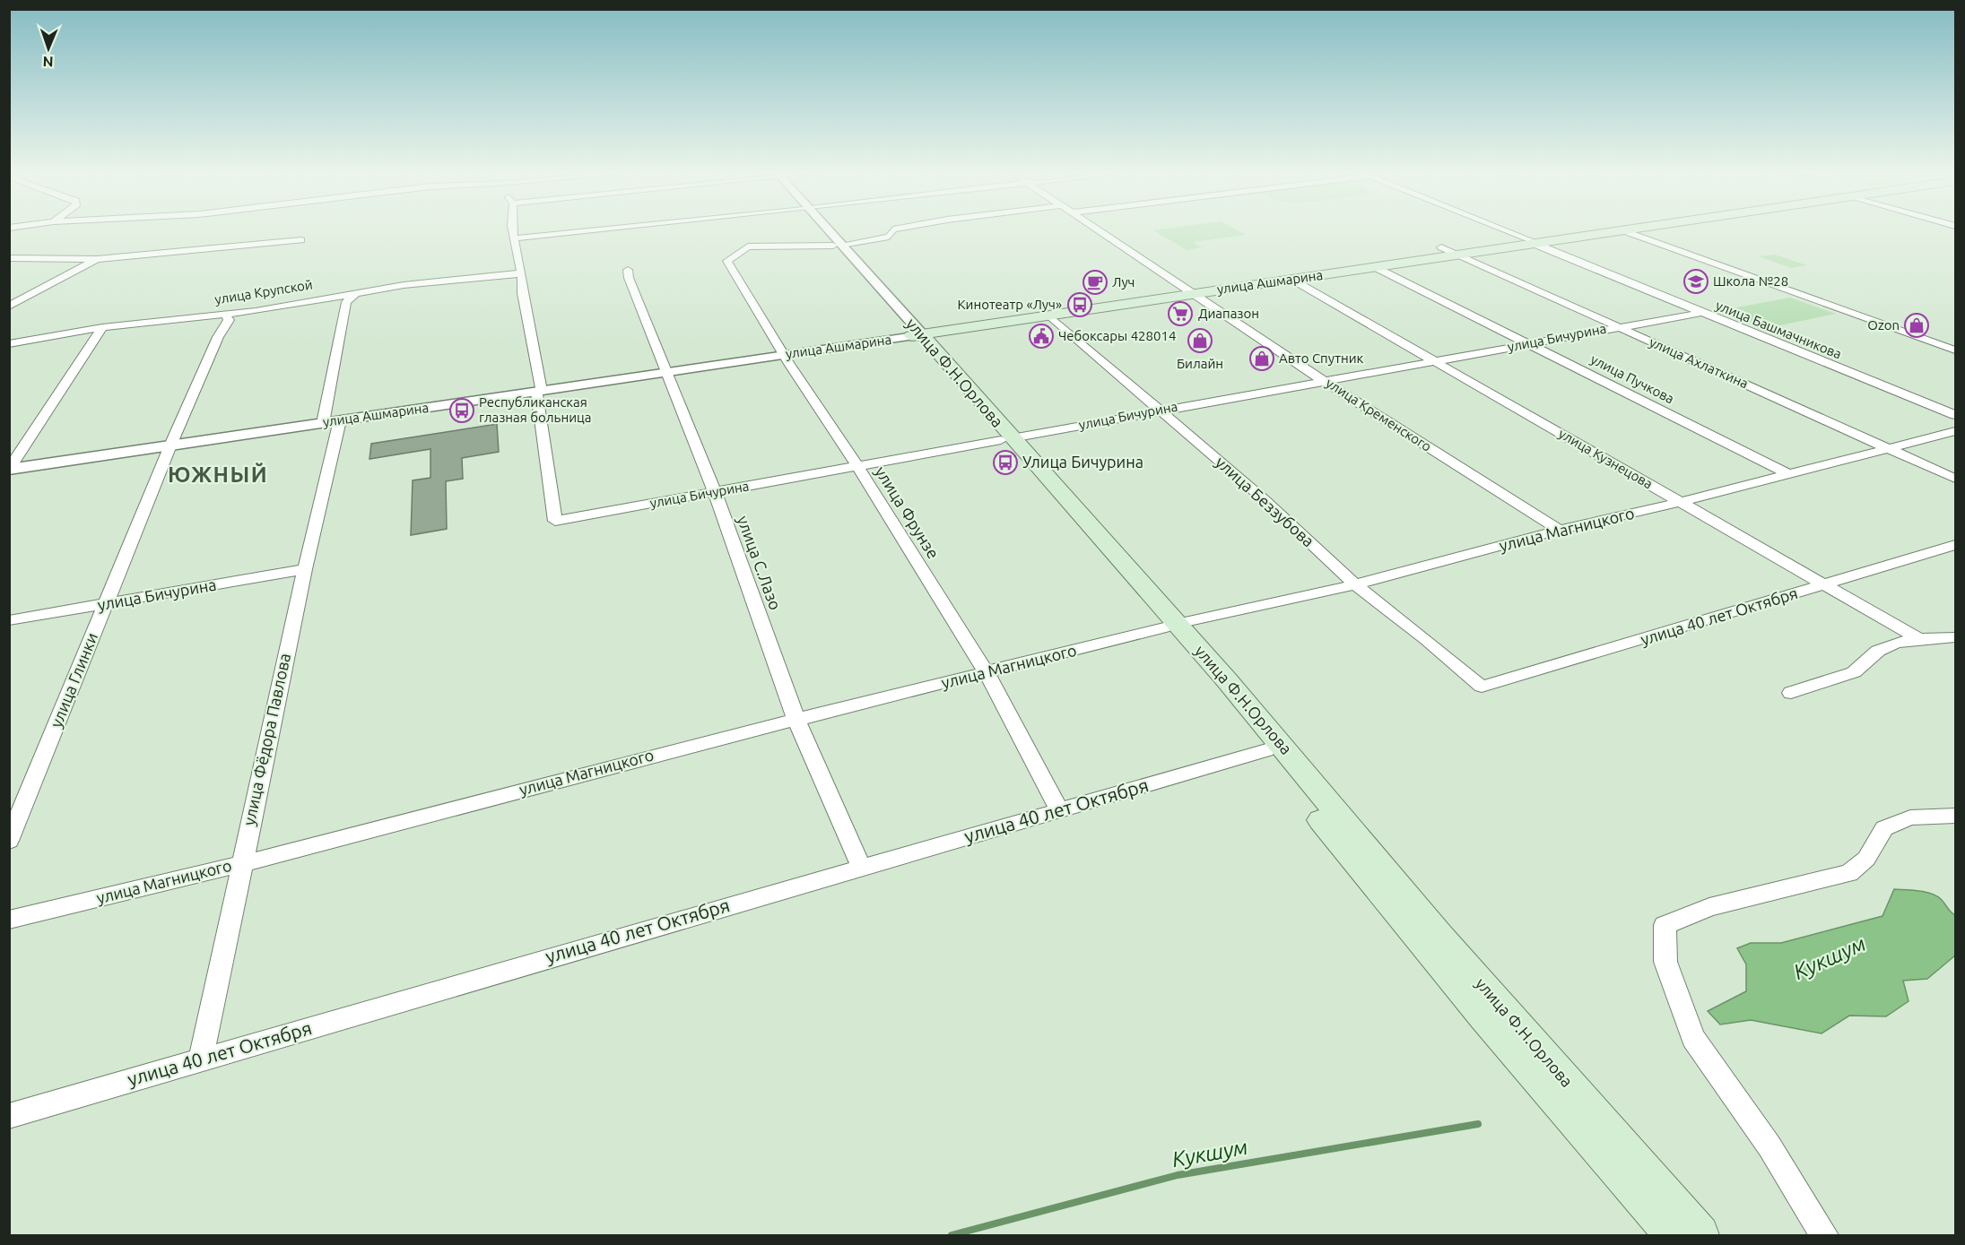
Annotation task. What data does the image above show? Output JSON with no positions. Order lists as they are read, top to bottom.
{
  "streets": {
    "main road": ["улица Ашмарина", "улица Ф.Н.Орлова"],
    "street": [
      "улица Крупской",
      "улица Башмачникова",
      "улица Бичурина",
      "улица Ахлаткина",
      "улица Пучкова",
      "улица Кременского",
      "улица Кузнецова",
      "улица Беззубова",
      "улица Фрунзе",
      "улица Магницкого",
      "улица С.Лазо",
      "улица 40 лет Октября",
      "улица Глинки",
      "улица Фёдора Павлова"
    ]
  },
  "crossings": [
    ["улица Ашмарина", "улица Башмачникова"],
    ["улица Ашмарина", "улица Бичурина"],
    ["улица Ашмарина", "улица Ахлаткина"],
    ["улица Ашмарина", "улица Ф.Н.Орлова"],
    ["улица Ашмарина", "улица Пучкова"],
    ["улица Ашмарина", "улица Кременского"],
    ["улица Ашмарина", "улица Кузнецова"],
    ["улица Ашмарина", "улица Беззубова"],
    ["улица Ашмарина", "улица Фрунзе"],
    ["улица Ашмарина", "улица С.Лазо"],
    ["улица Ашмарина", "улица Глинки"],
    ["улица Ашмарина", "улица Фёдора Павлова"],
    ["улица Крупской", "улица Глинки"],
    ["улица Крупской", "улица Фёдора Павлова"],
    ["улица Башмачникова", "улица Бичурина"],
    ["улица Бичурина", "улица Ахлаткина"],
    ["улица Бичурина", "улица Ф.Н.Орлова"],
    ["улица Бичурина", "улица Пучкова"],
    ["улица Бичурина", "улица Кременского"],
    ["улица Бичурина", "улица Кузнецова"],
    ["улица Бичурина", "улица Беззубова"],
    ["улица Бичурина", "улица Фрунзе"],
    ["улица Бичурина", "улица С.Лазо"],
    ["улица Бичурина", "улица Глинки"],
    ["улица Бичурина", "улица Фёдора Павлова"],
    ["улица Ахлаткина", "улица Магницкого"],
    ["улица Ф.Н.Орлова", "улица Фрунзе"],
    ["улица Ф.Н.Орлова", "улица Магницкого"],
    ["улица Ф.Н.Орлова", "улица 40 лет Октября"],
    ["улица Пучкова", "улица Магницкого"],
    ["улица Кременского", "улица Магницкого"],
    ["улица Кузнецова", "улица Магницкого"],
    ["улица Кузнецова", "улица 40 лет Октября"],
    ["улица Беззубова", "улица Магницкого"],
    ["улица Беззубова", "улица 40 лет Октября"],
    ["улица Фрунзе", "улица Магницкого"],
    ["улица Фрунзе", "улица 40 лет Октября"],
    ["улица Магницкого", "улица С.Лазо"],
    ["улица Магницкого", "улица Фёдора Павлова"],
    ["улица С.Лазо", "улица 40 лет Октября"],
    ["улица 40 лет Октября", "улица Фёдора Павлова"]
  ],
  "districts": ["ЮЖНЫЙ"],
  "water": ["Кукшум"],
  "places": {
    "school or university": ["Школа №28"],
    "cafe": ["Луч"],
    "bus stop": ["Кинотеатр «Луч»", "Республиканская глазная больница", "Улица Бичурина"],
    "supermarket": ["Диапазон"],
    "shop": ["Ozon", "Билайн", "Авто Спутник"],
    "public building": ["Чебоксары 428014"]
  },
  "north": "bottom"
}
